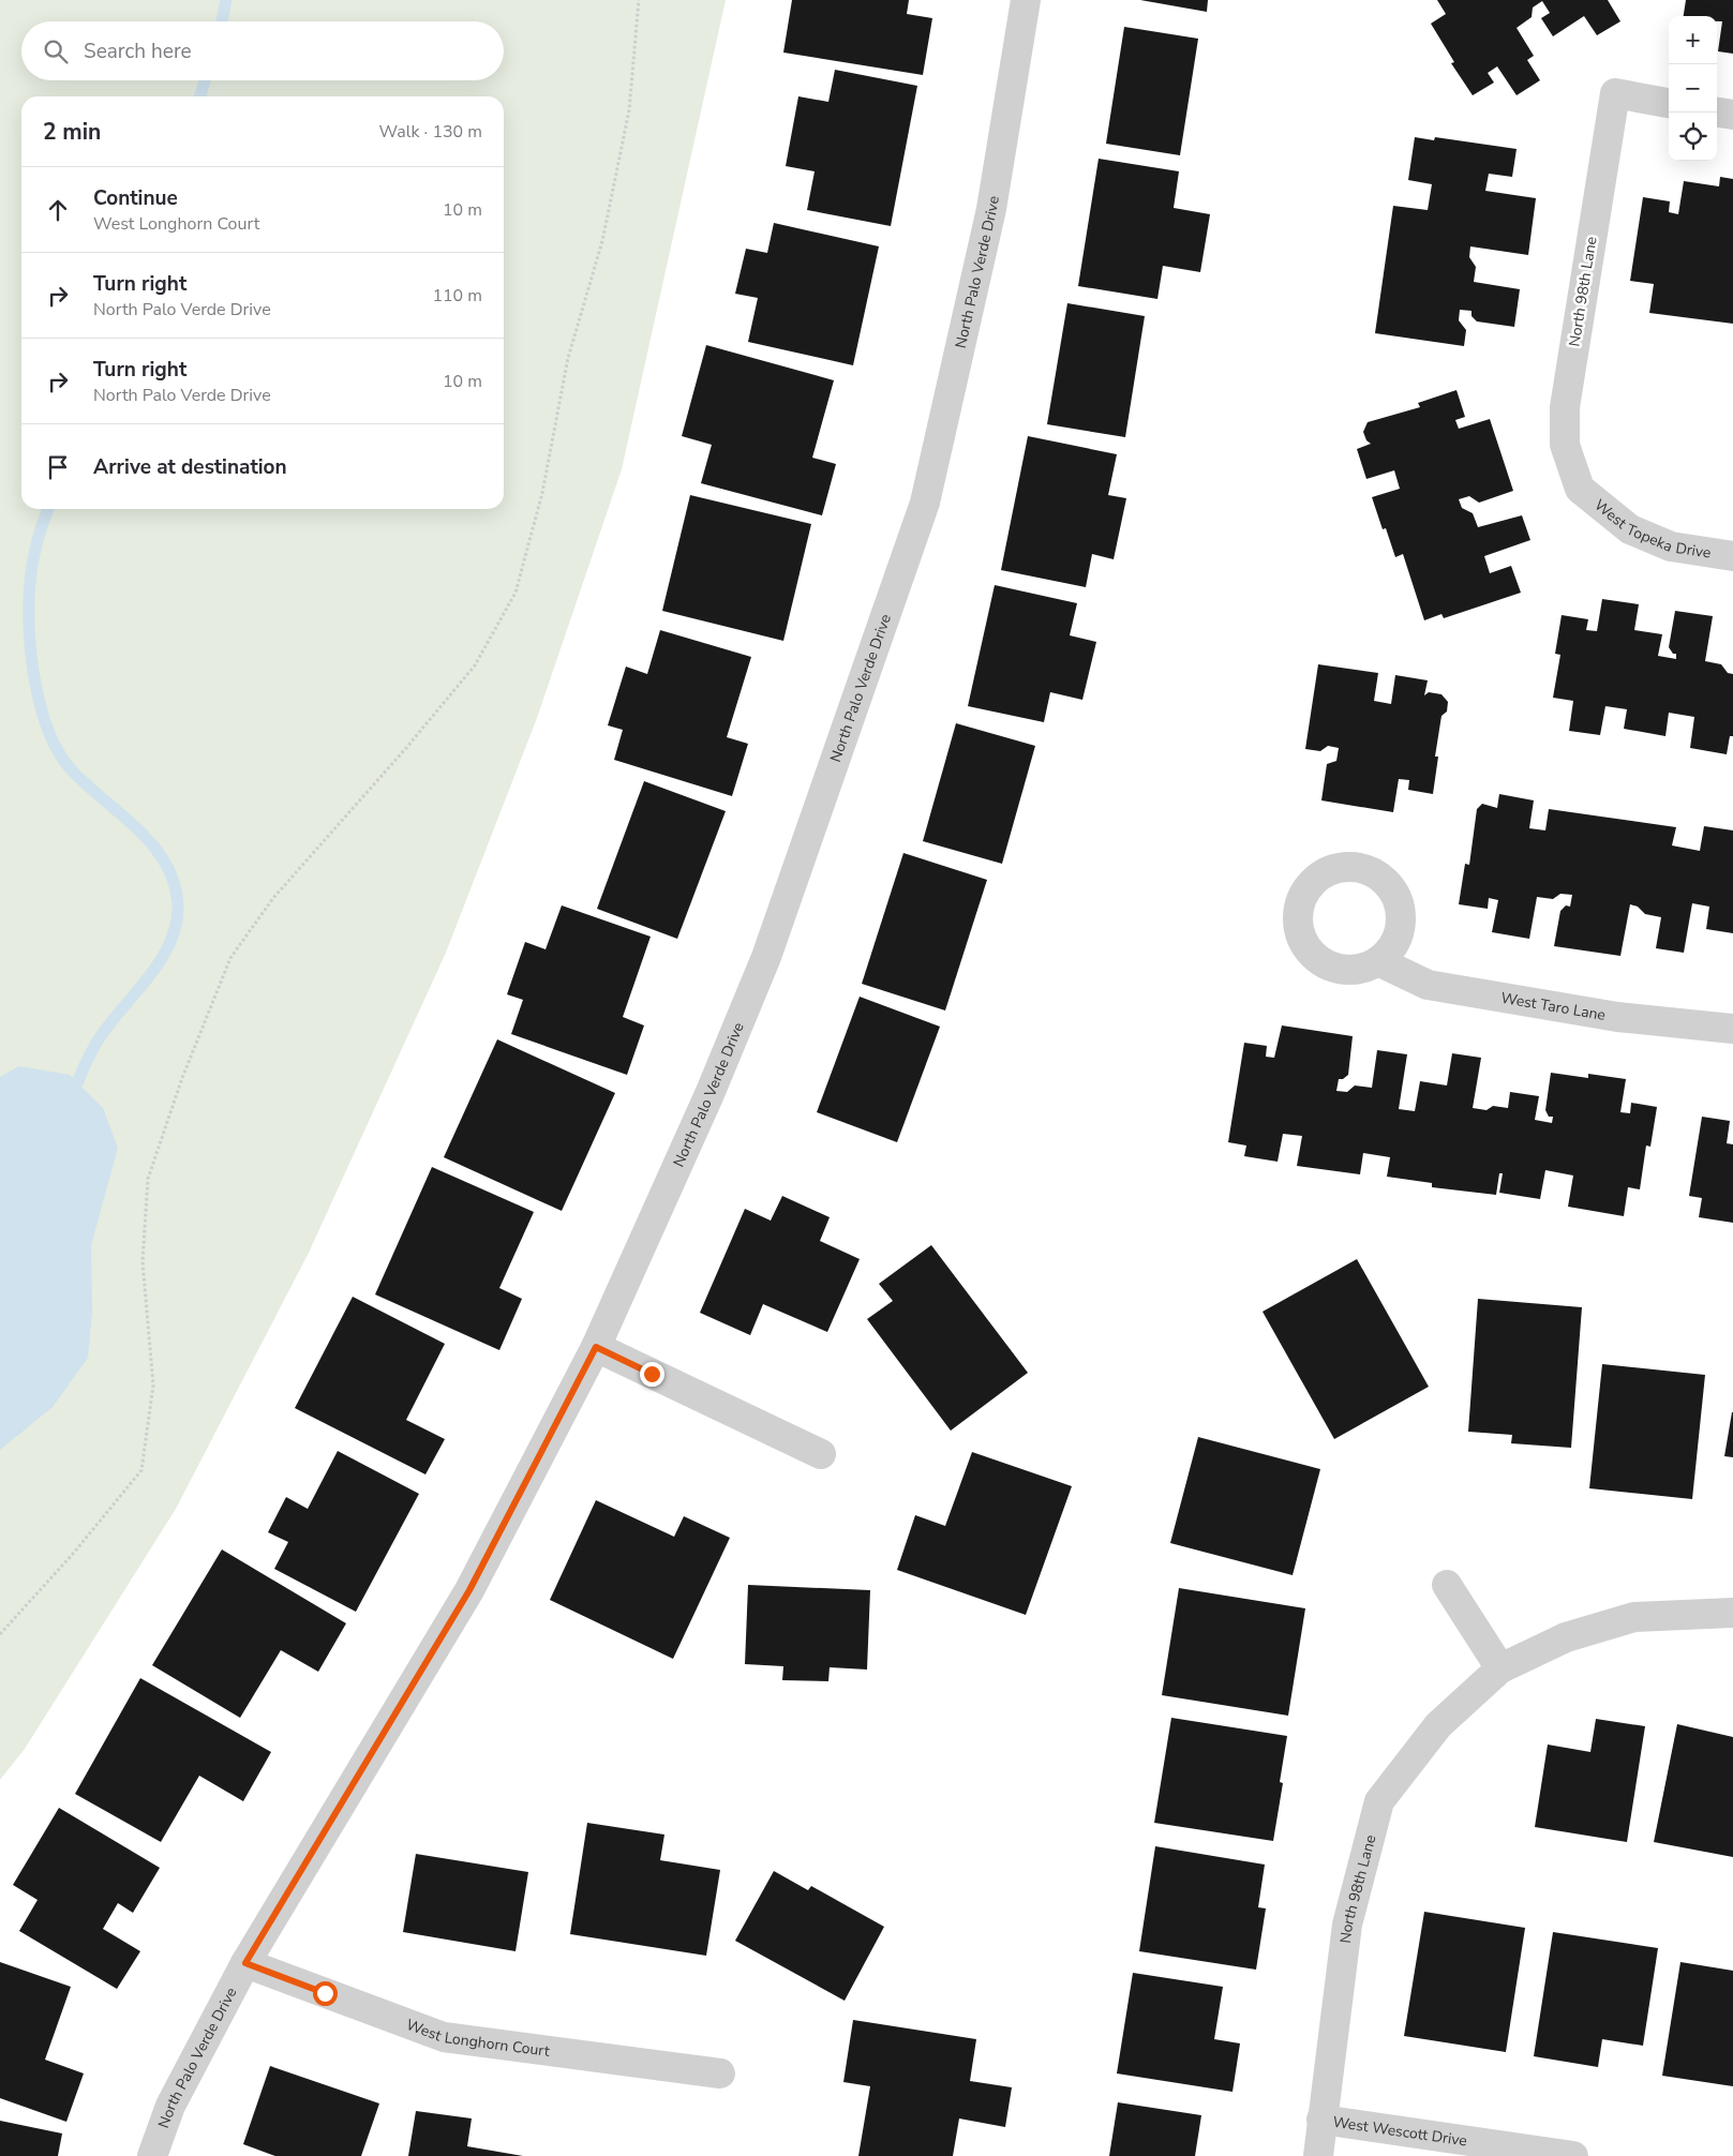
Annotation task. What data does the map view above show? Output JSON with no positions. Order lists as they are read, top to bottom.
{
  "streets": {
    "street": [
      "North Palo Verde Drive",
      "North 98th Lane",
      "West Topeka Drive",
      "West Taro Lane",
      "West Longhorn Court",
      "West Wescott Drive"
    ]
  },
  "crossings": [
    ["North Palo Verde Drive", "West Longhorn Court"],
    ["North 98th Lane", "West Topeka Drive"],
    ["North 98th Lane", "West Wescott Drive"]
  ],
  "page": {
    "map_buttons": ["+", "−"],
    "search": "Search here",
    "heading": ["2 min", "Walk · 130 m"],
    "list": [
      ["Continue", "West Longhorn Court", "10 m"],
      ["Turn right", "North Palo Verde Drive", "110 m"],
      ["Turn right", "North Palo Verde Drive", "10 m"],
      "Arrive at destination"
    ]
  }
}
